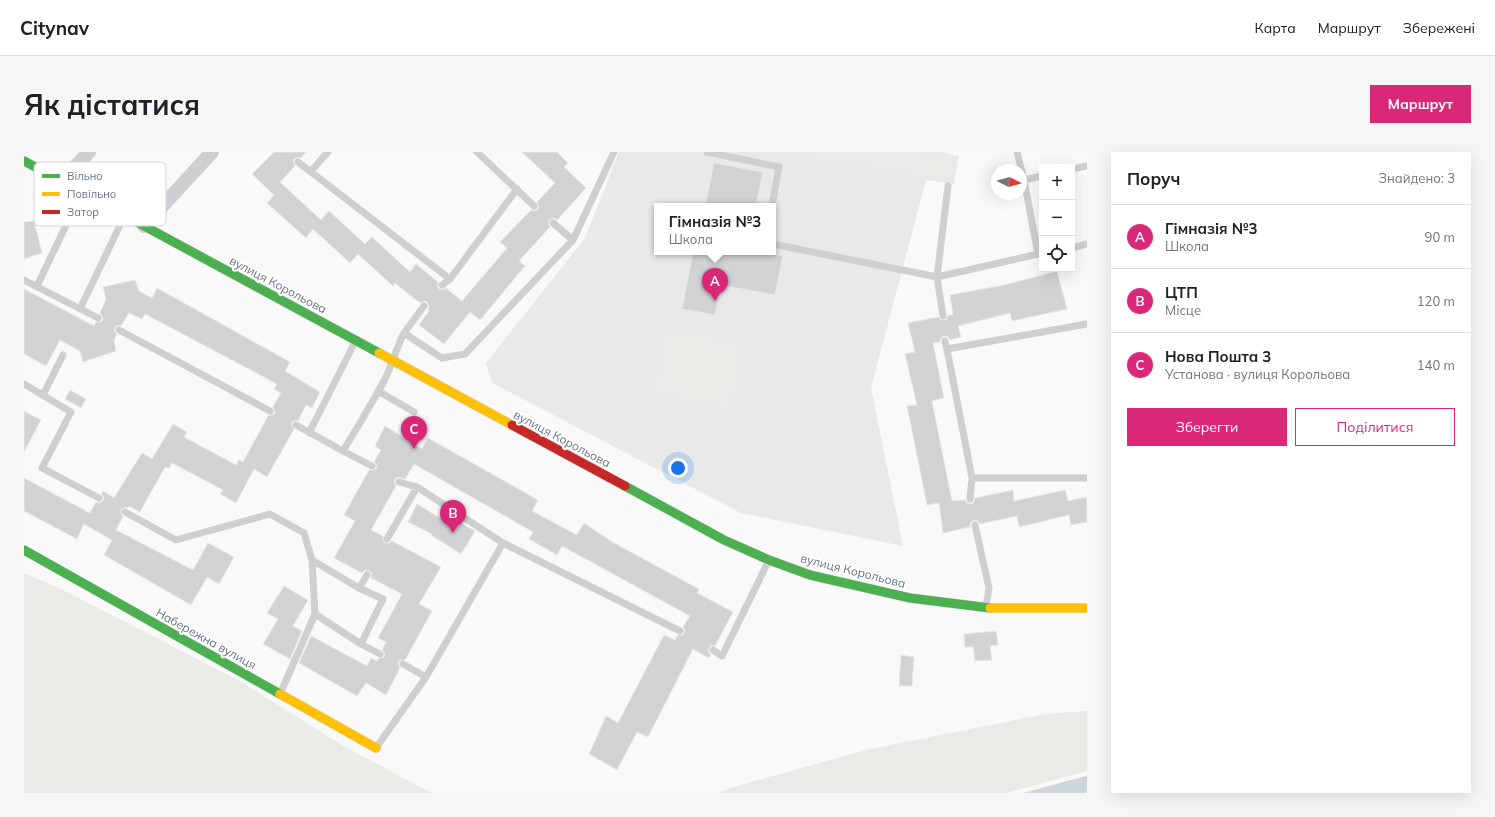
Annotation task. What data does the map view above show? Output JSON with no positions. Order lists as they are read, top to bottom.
{
  "streets": {
    "street": ["вулиця Корольова", "Набережна вулиця"]
  },
  "legend": ["Вільно", "Повільно", "Затор"],
  "north": "right",
  "page": {
    "header": "Citynav",
    "nav": ["Карта", "Маршрут", "Збережені"],
    "buttons": [
      "Маршрут",
      ["Зберегти", "Поділитися"]
    ],
    "title": "Як дістатися",
    "heading": ["Поруч", "Знайдено: 3"],
    "map_buttons": ["+", "−"],
    "popup": ["Гімназія №3", "Школа"],
    "list": [
      {
        "mark": "A",
        "name": "Гімназія №3",
        "note": "Школа",
        "value": "90 m"
      },
      {
        "mark": "B",
        "name": "ЦТП",
        "note": "Місце",
        "value": "120 m"
      },
      {
        "mark": "C",
        "name": "Нова Пошта 3",
        "note": "Установа · вулиця Корольова",
        "value": "140 m"
      }
    ],
    "pins": ["A", "C", "B"]
  }
}
